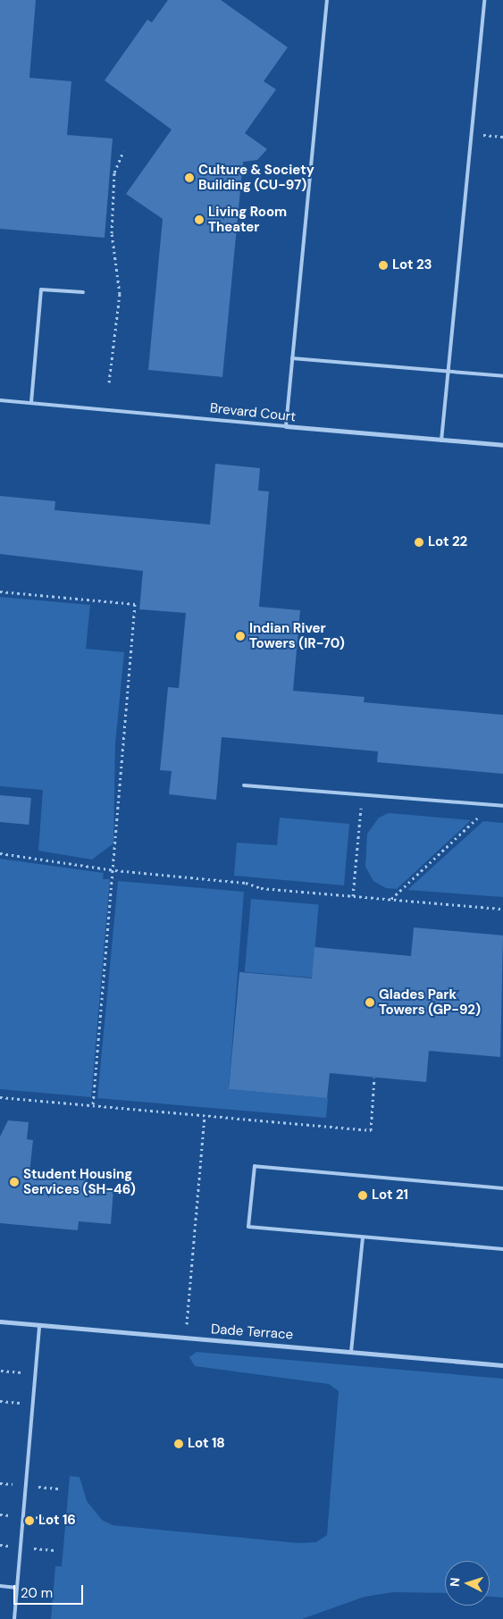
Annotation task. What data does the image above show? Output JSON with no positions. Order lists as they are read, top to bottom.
{
  "streets": {
    "street": ["Brevard Court", "Dade Terrace"]
  },
  "places": [
    "Culture & Society Building (CU-97)",
    "Living Room Theater",
    "Lot 23",
    "Lot 22",
    "Indian River Towers (IR-70)",
    "Glades Park Towers (GP-92)",
    "Student Housing Services (SH-46)",
    "Lot 21",
    "Lot 18",
    "Lot 16"
  ],
  "scale_bar": "20 m",
  "north": "left"
}
